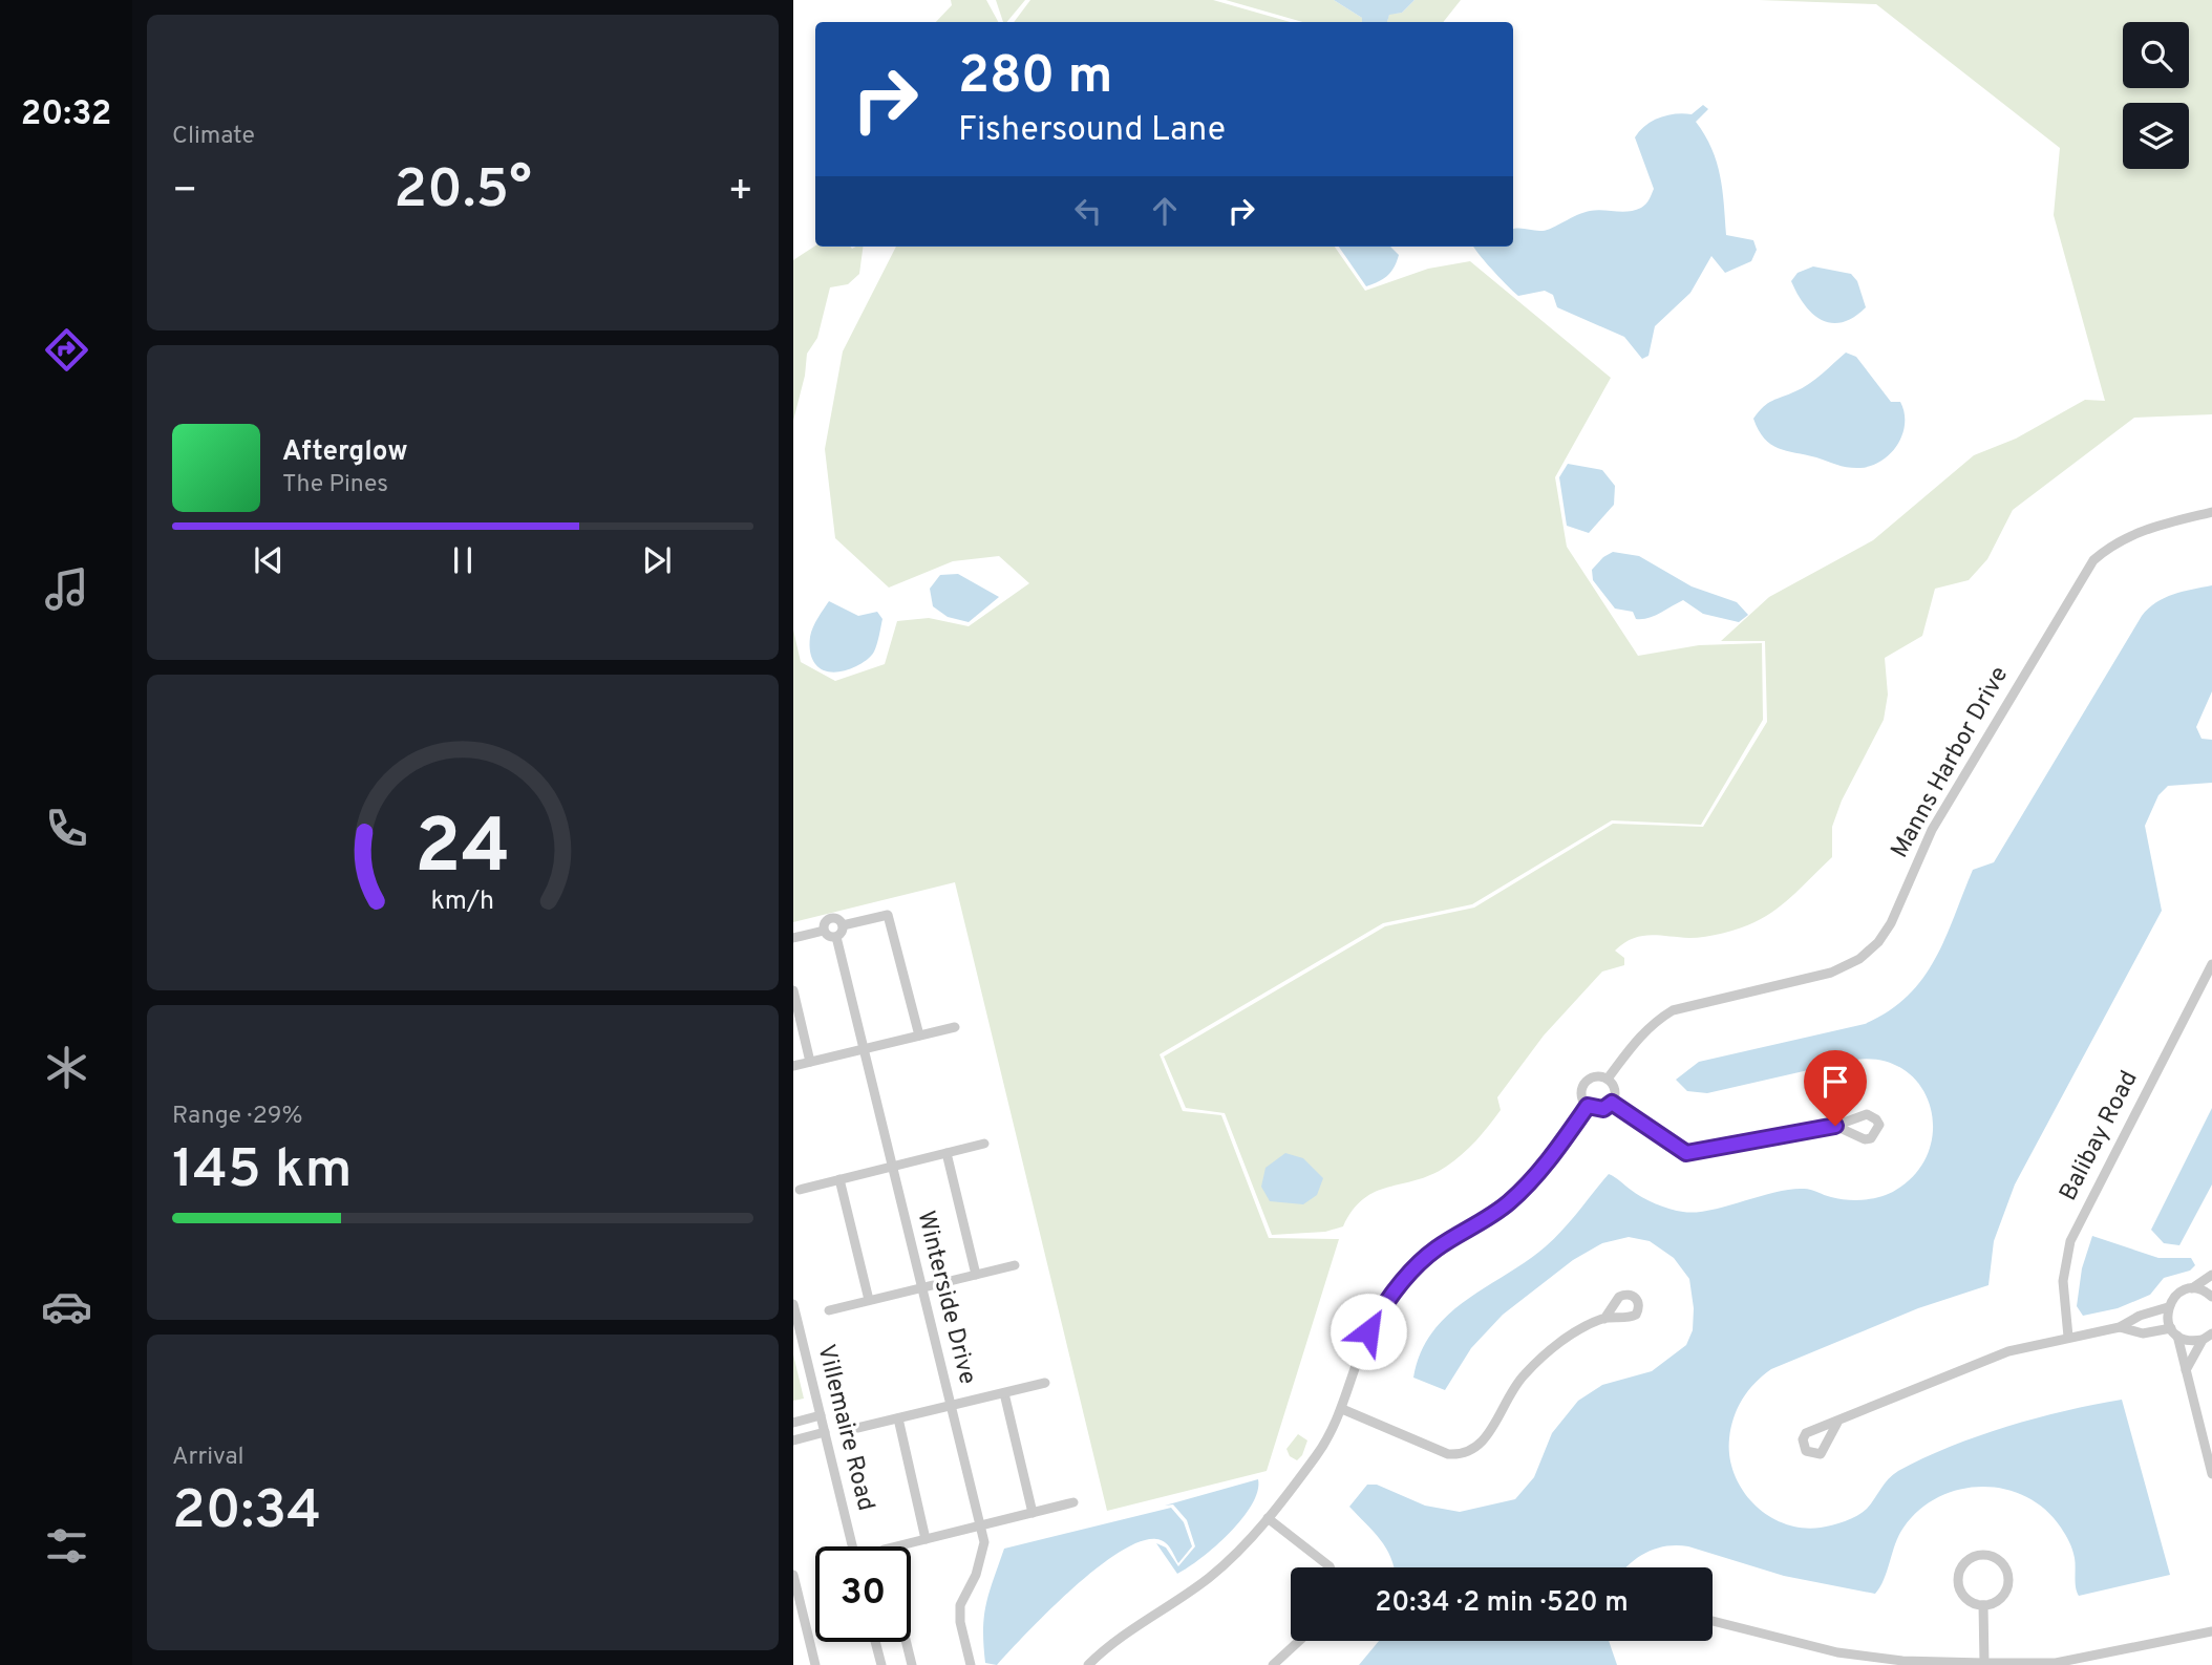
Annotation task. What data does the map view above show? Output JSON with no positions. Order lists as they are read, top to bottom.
{
  "streets": {
    "street": [
      "Manns Harbor Drive",
      "Balibay Road",
      "Winterside Drive",
      "Villemaire Road"
    ]
  },
  "page": {
    "tabs": "20:32",
    "tile": [
      "Climate",
      ["Range · 29%", "145 km"],
      ["Arrival", "20:34"]
    ],
    "turn": ["280 m", "Fishersound Lane"],
    "heat": ["−", "20.5°", "+"],
    "song": ["Afterglow", "The Pines"],
    "limit": "30",
    "trip": "20:34 · 2 min · 520 m",
    "gauge": ["24", "km/h"]
  }
}
